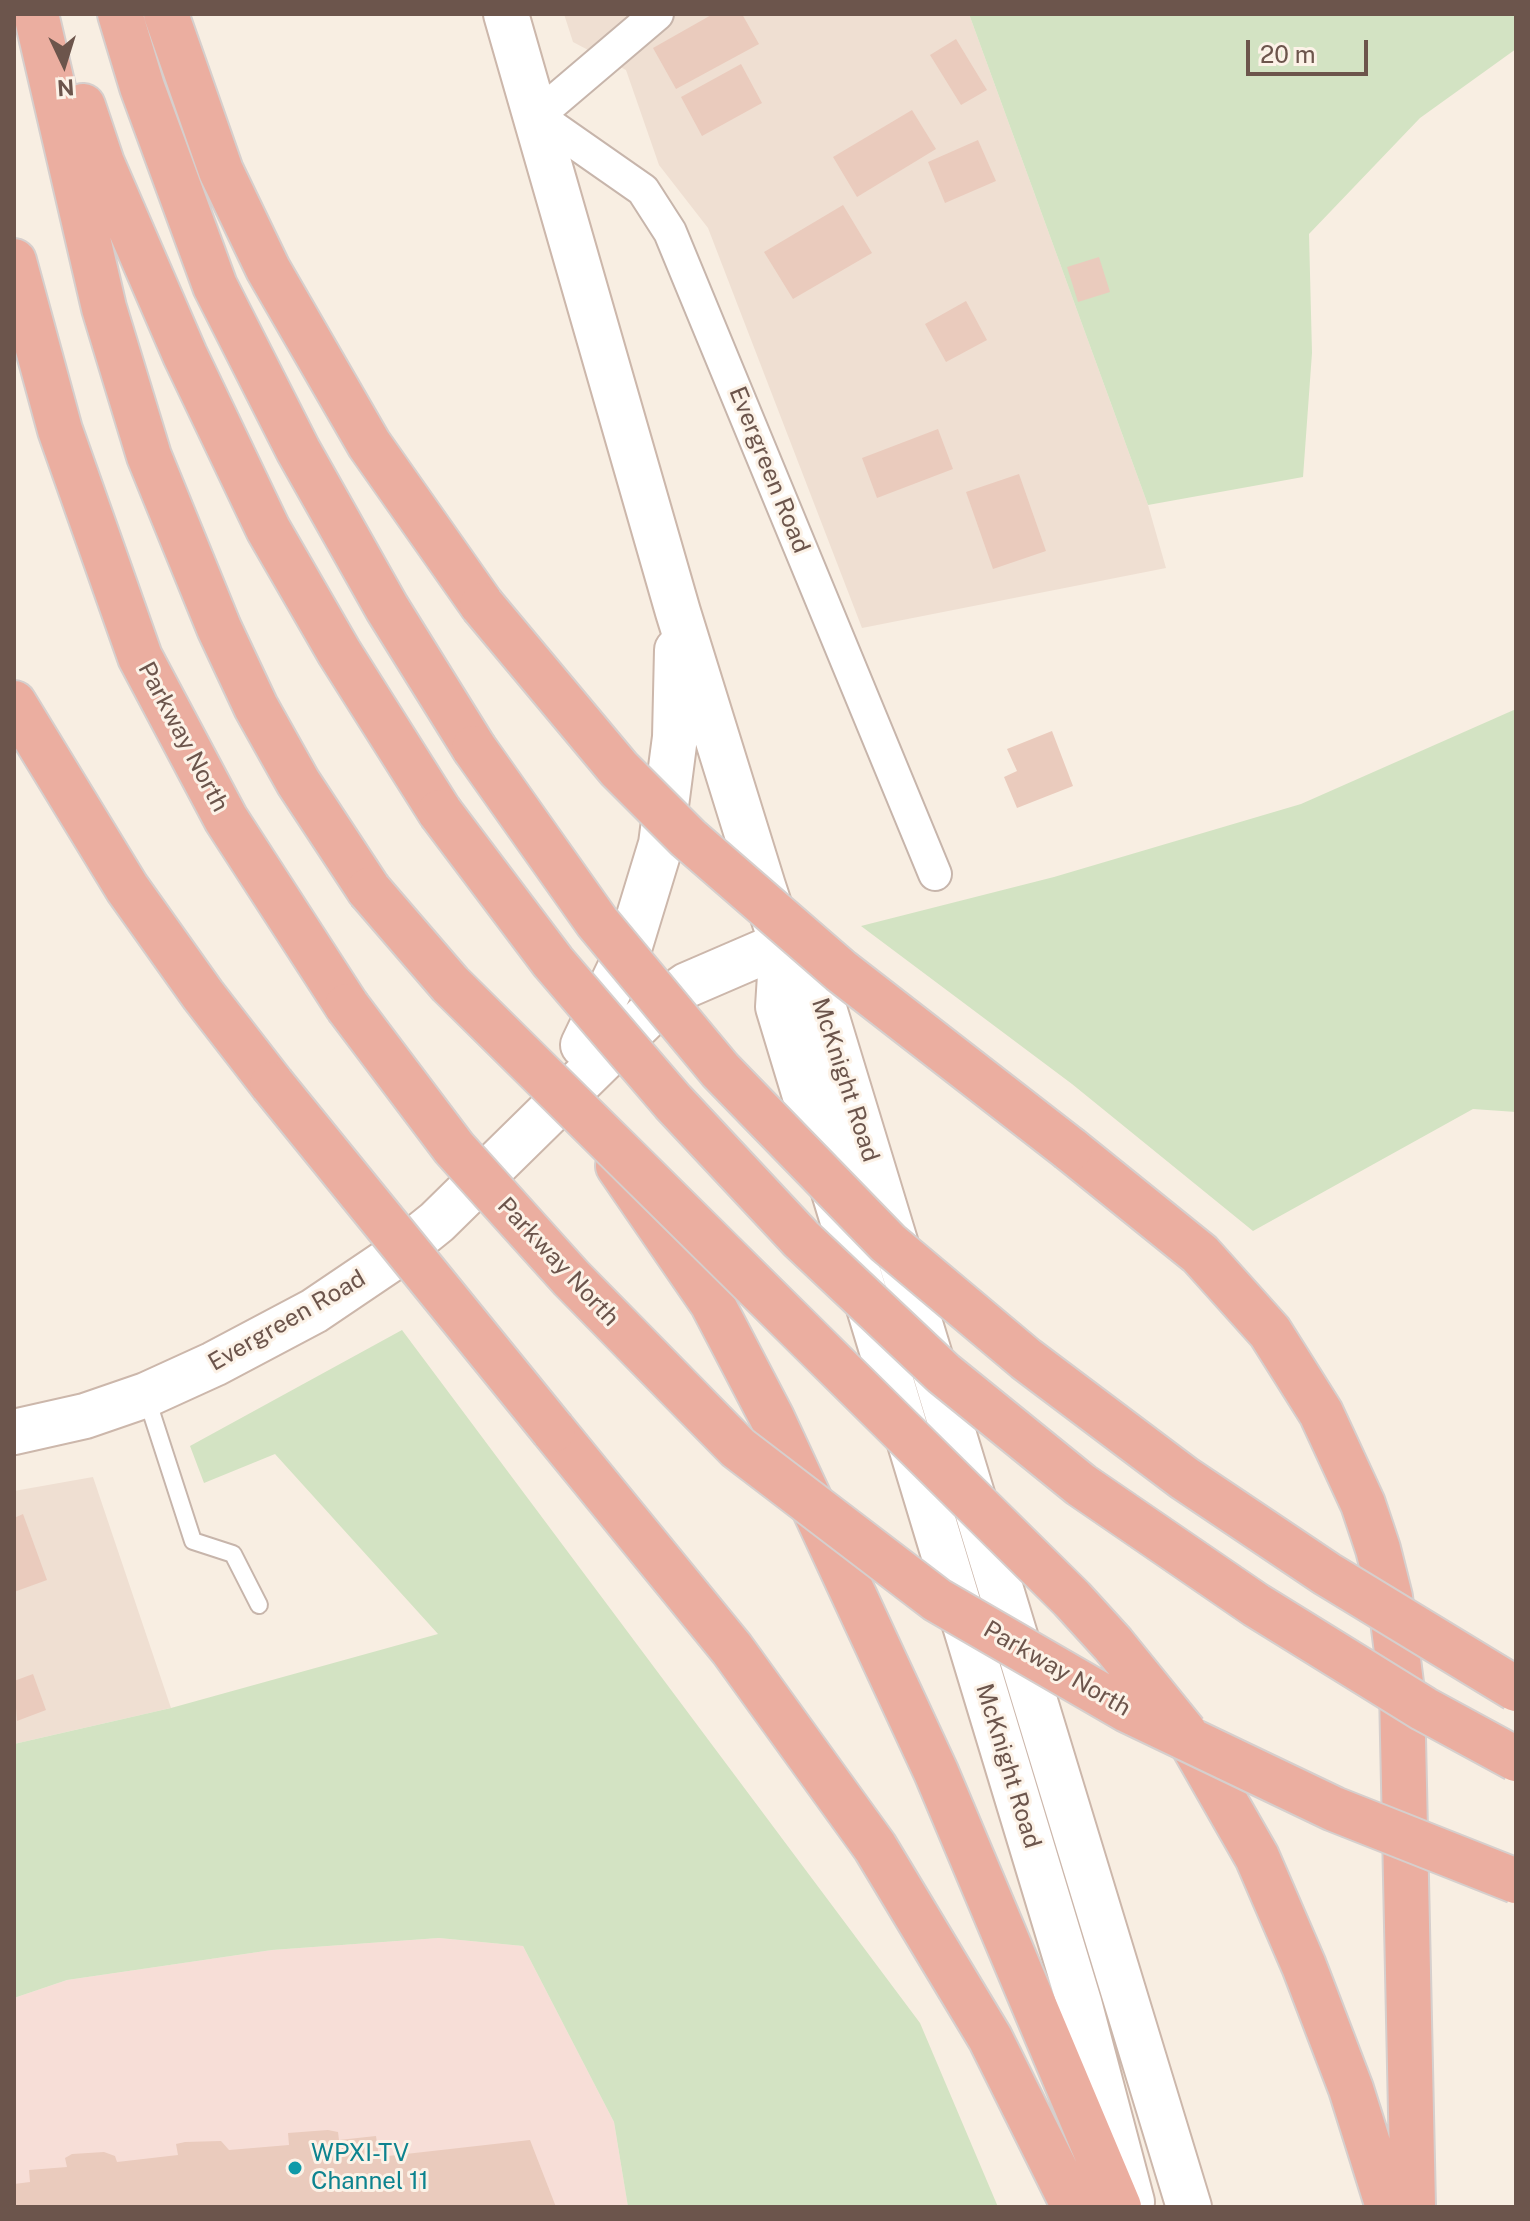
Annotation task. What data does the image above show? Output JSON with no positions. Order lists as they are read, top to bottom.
{
  "streets": {
    "highway": ["Parkway North"],
    "main road": ["Evergreen Road", "McKnight Road"]
  },
  "crossings": [
    ["Evergreen Road", "McKnight Road"]
  ],
  "places": ["WPXI-TV Channel 11"],
  "scale_bar": "20 m",
  "north": "bottom"
}
